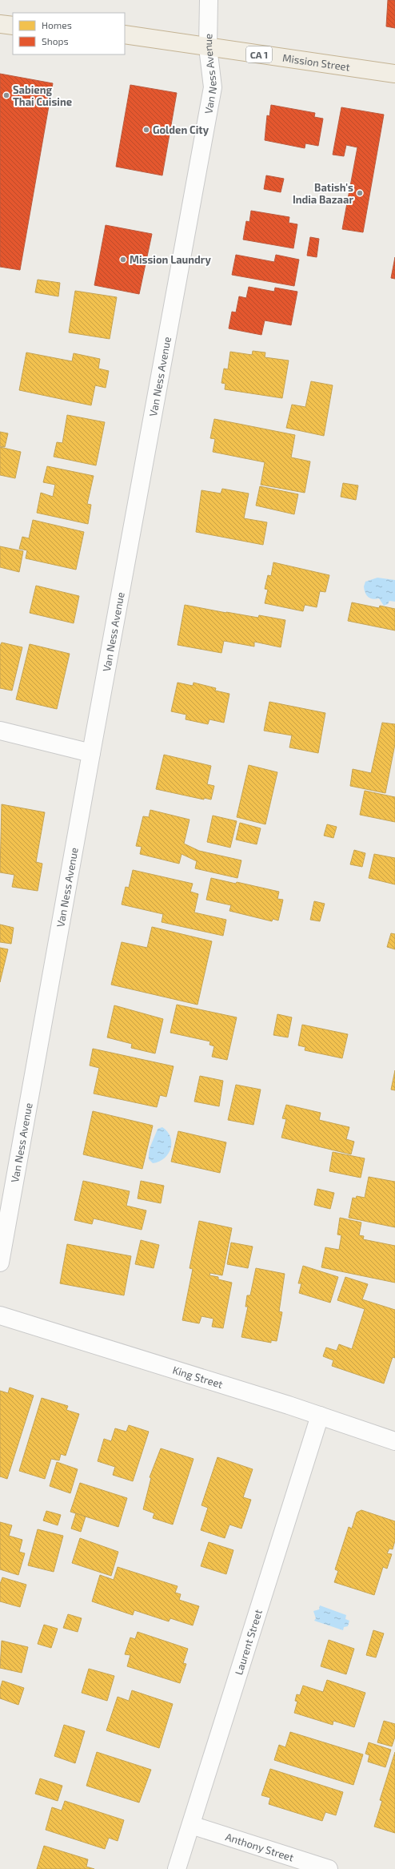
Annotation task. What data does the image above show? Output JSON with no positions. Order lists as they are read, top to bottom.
{
  "streets": {
    "highway": ["CA 1", "Mission Street"],
    "street": [
      "Van Ness Avenue",
      "King Street",
      "Laurent Street",
      "Anthony Street"
    ]
  },
  "crossings": [
    ["Mission Street", "Van Ness Avenue"],
    ["King Street", "Laurent Street"],
    ["Laurent Street", "Anthony Street"]
  ],
  "places": [
    "Sabieng Thai Cuisine",
    "Golden City",
    "Batish's India Bazaar",
    "Mission Laundry"
  ],
  "legend": ["Homes", "Shops"]
}
